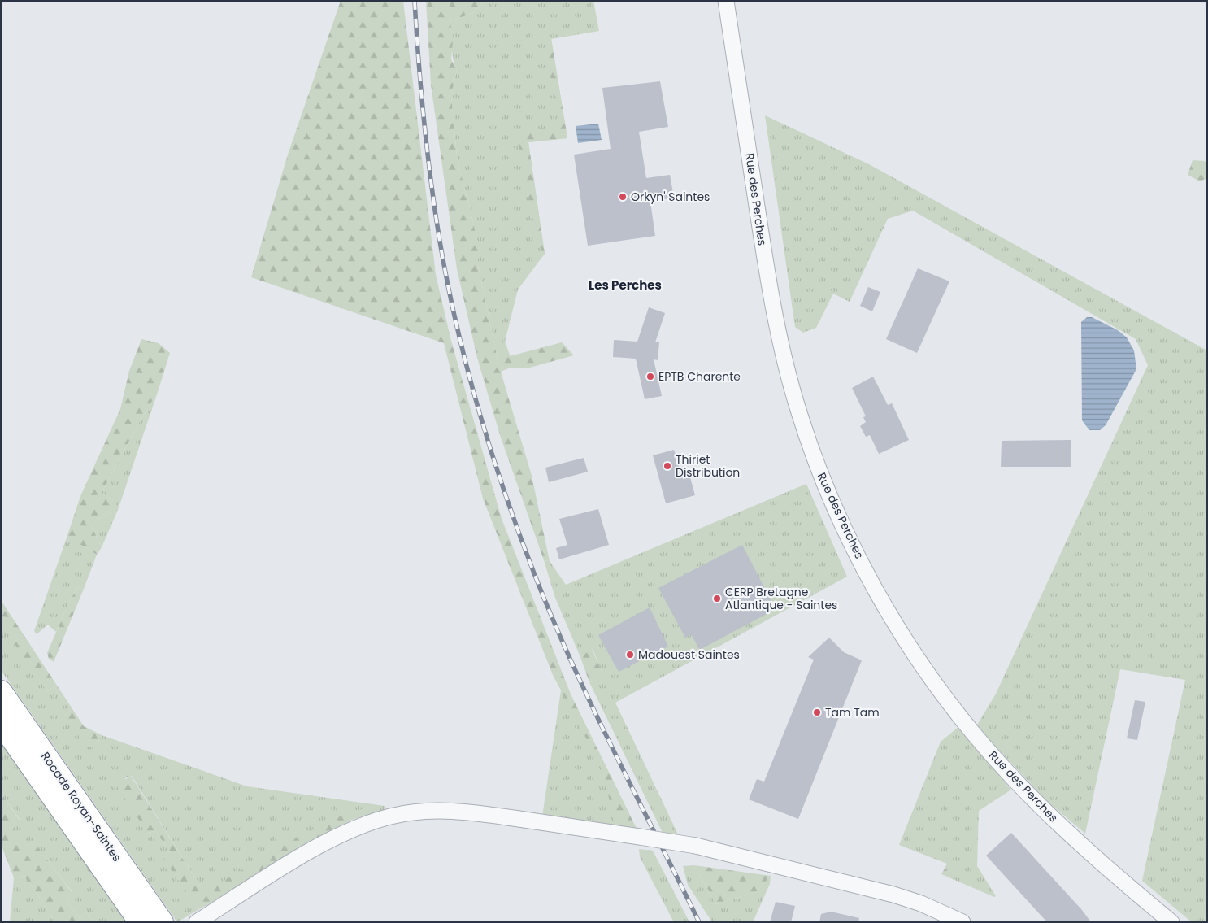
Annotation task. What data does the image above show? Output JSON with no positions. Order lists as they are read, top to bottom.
{
  "streets": {
    "highway": ["Rocade Royan-Saintes"],
    "street": ["Rue des Perches"]
  },
  "districts": ["Les Perches"],
  "places": [
    "Orkyn' Saintes",
    "EPTB Charente",
    "Thiriet Distribution",
    "CERP Bretagne Atlantique - Saintes",
    "Madouest Saintes",
    "Tam Tam"
  ]
}
